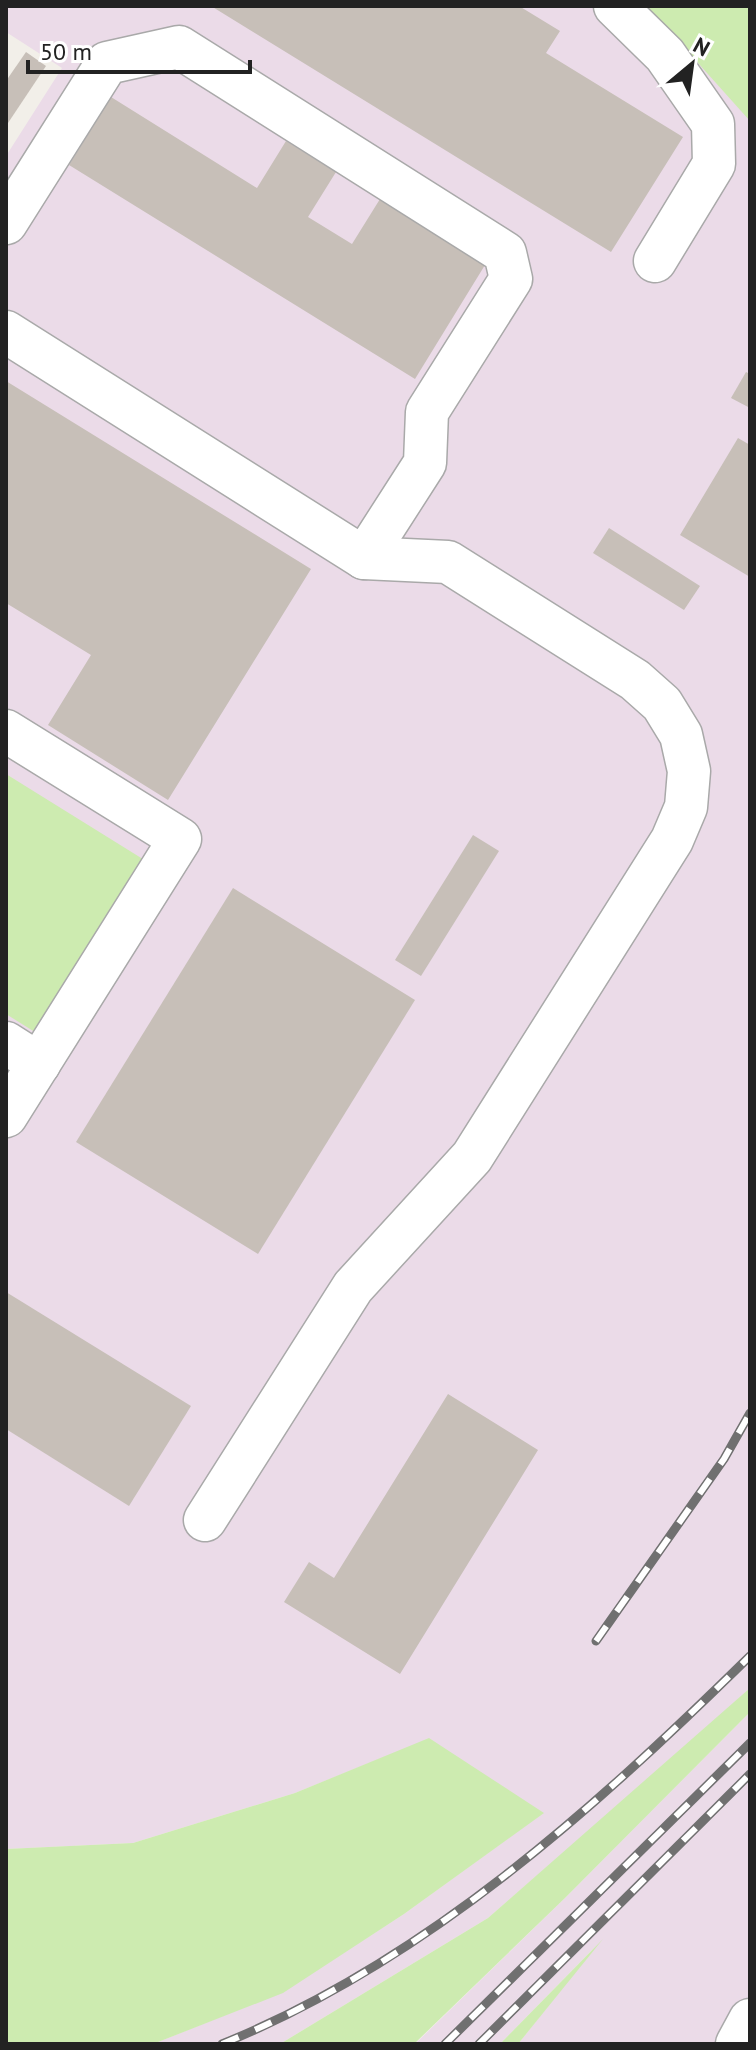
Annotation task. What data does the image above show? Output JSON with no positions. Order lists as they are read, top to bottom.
{
  "scale_bar": "50 m",
  "north": "top right"
}
